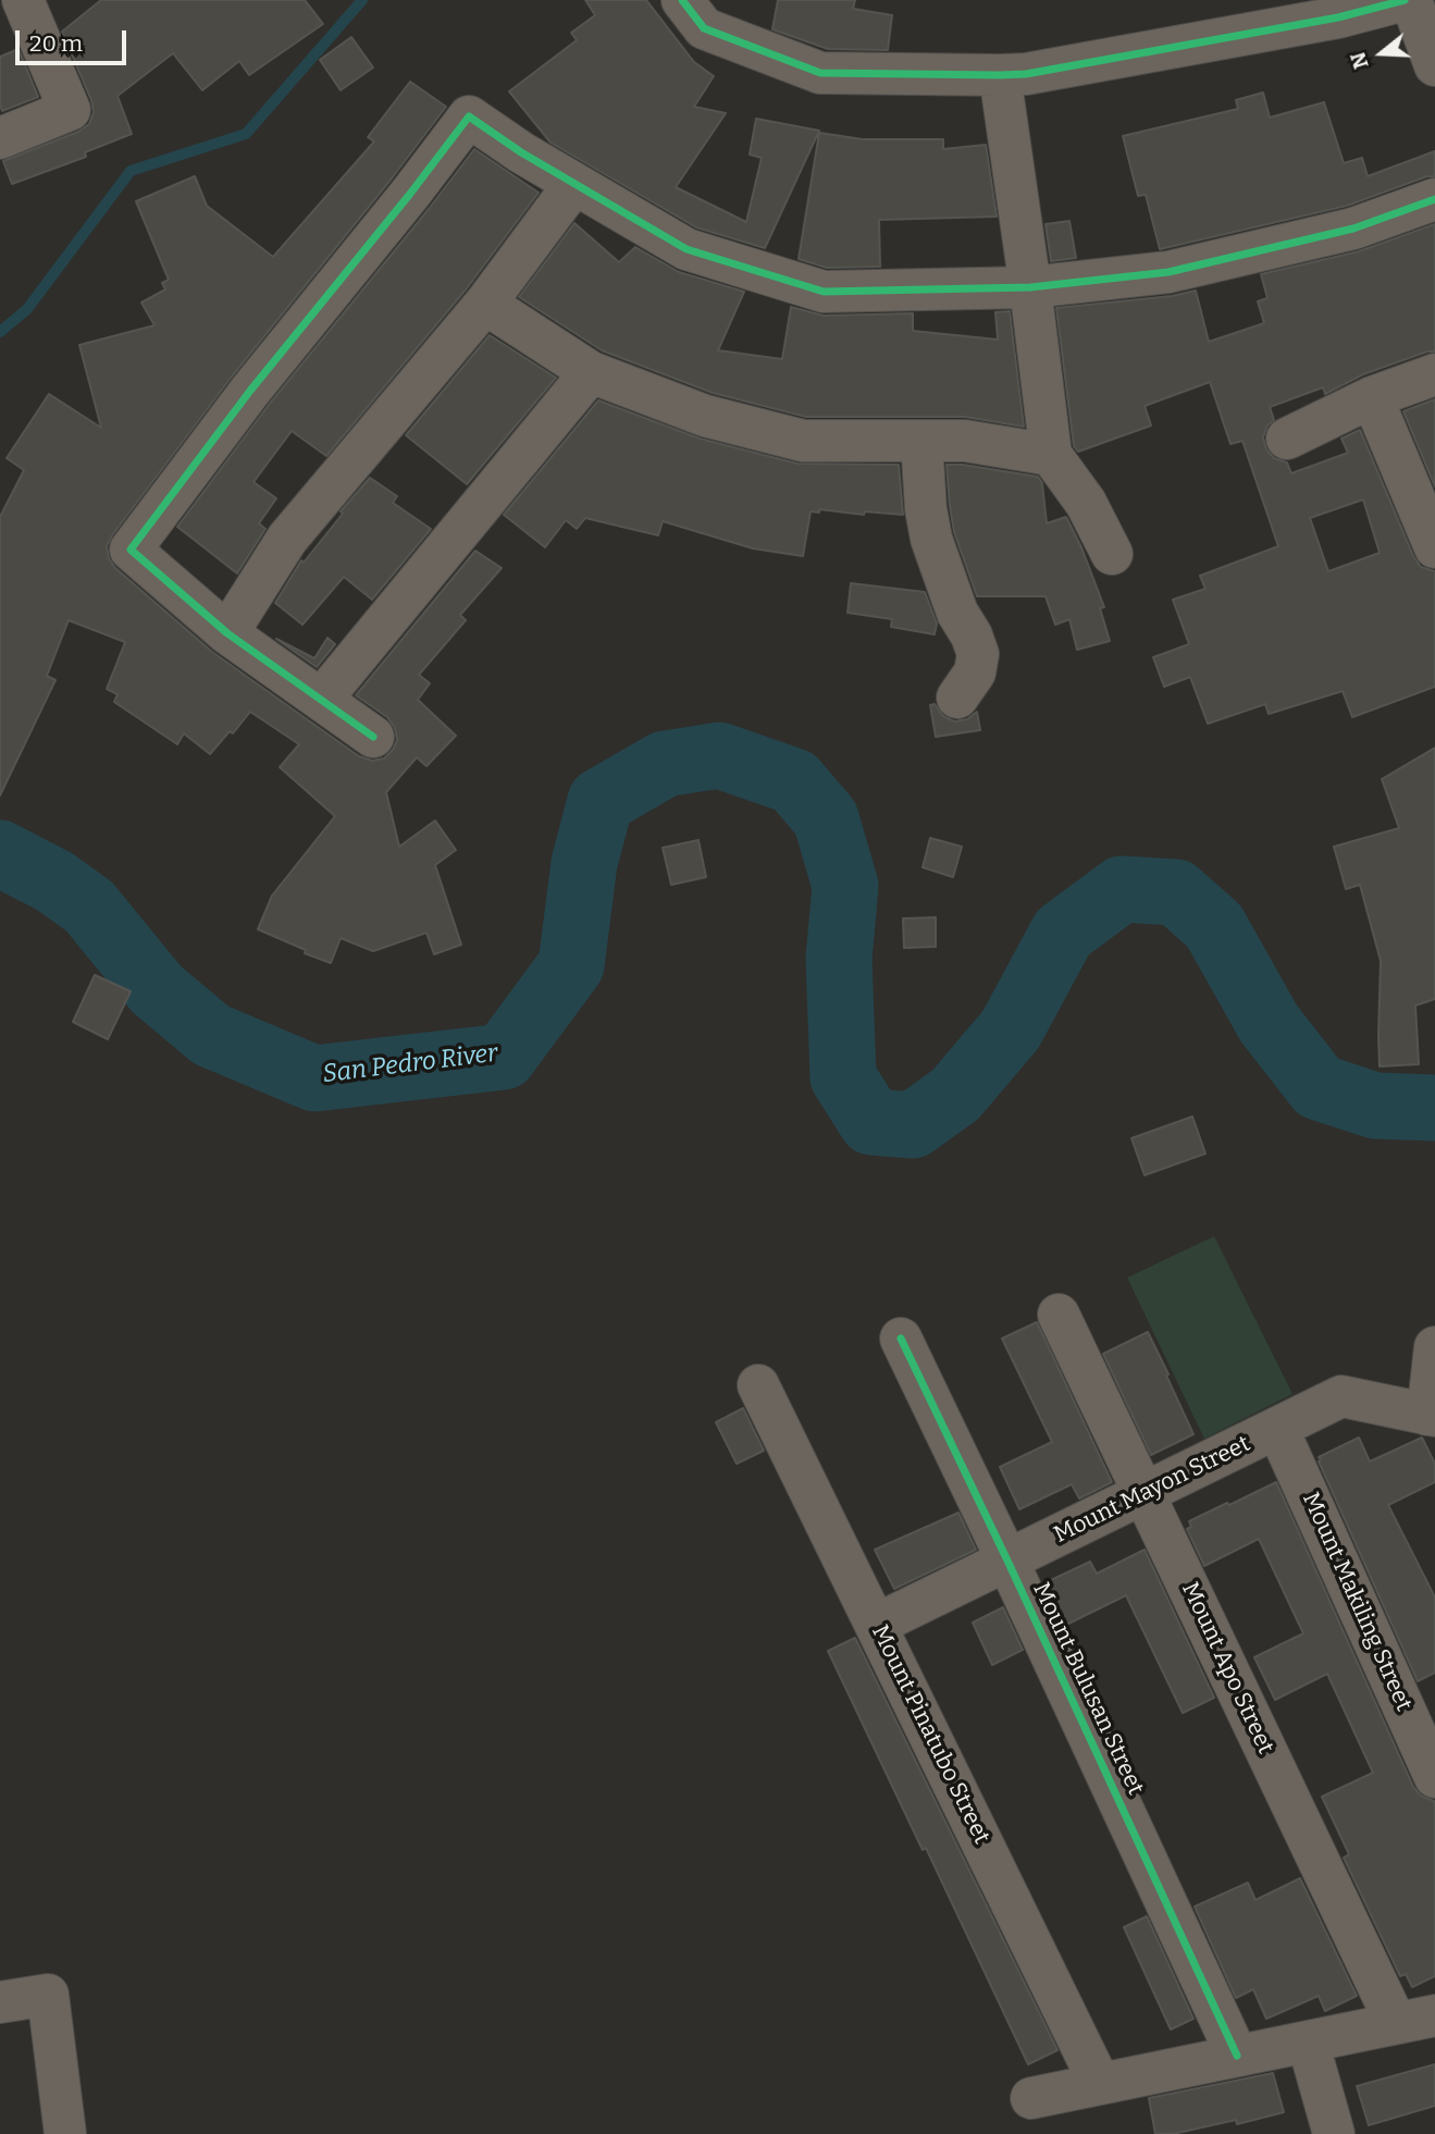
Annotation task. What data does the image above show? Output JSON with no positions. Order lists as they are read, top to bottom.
{
  "streets": {
    "street": [
      "Mount Mayon Street",
      "Mount Makiling Street",
      "Mount Apo Street",
      "Mount Bulusan Street",
      "Mount Pinatubo Street"
    ]
  },
  "crossings": [
    ["Mount Mayon Street", "Mount Makiling Street"],
    ["Mount Mayon Street", "Mount Apo Street"],
    ["Mount Mayon Street", "Mount Bulusan Street"],
    ["Mount Mayon Street", "Mount Pinatubo Street"]
  ],
  "water": ["San Pedro River"],
  "scale_bar": "20 m",
  "north": "left"
}
